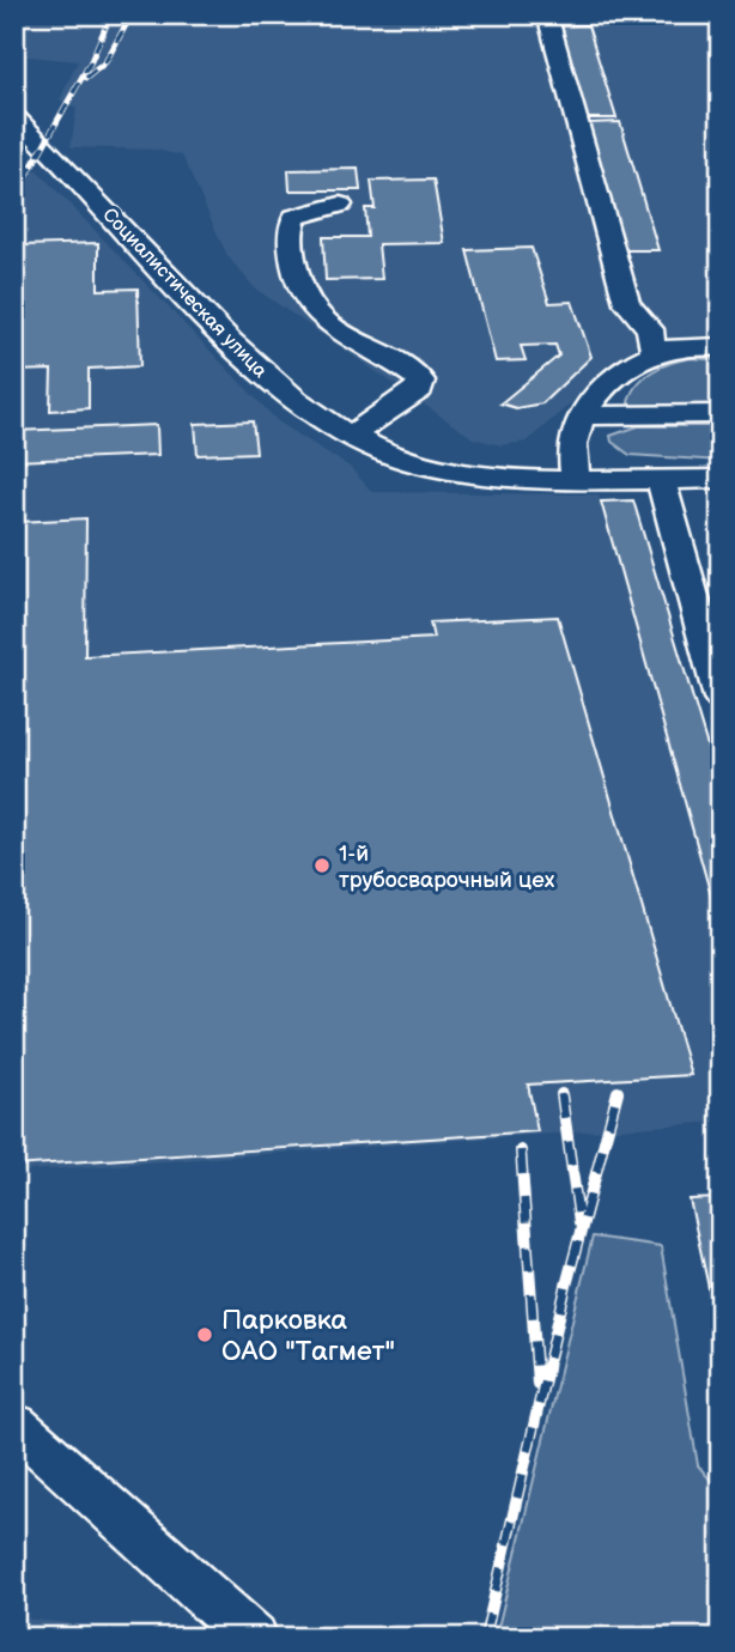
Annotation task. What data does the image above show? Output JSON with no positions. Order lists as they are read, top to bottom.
{
  "streets": {
    "street": ["Социалистическая улица"]
  },
  "places": ["1-й трубосварочный цех", "Парковка ОАО \"Тагмет\""]
}
